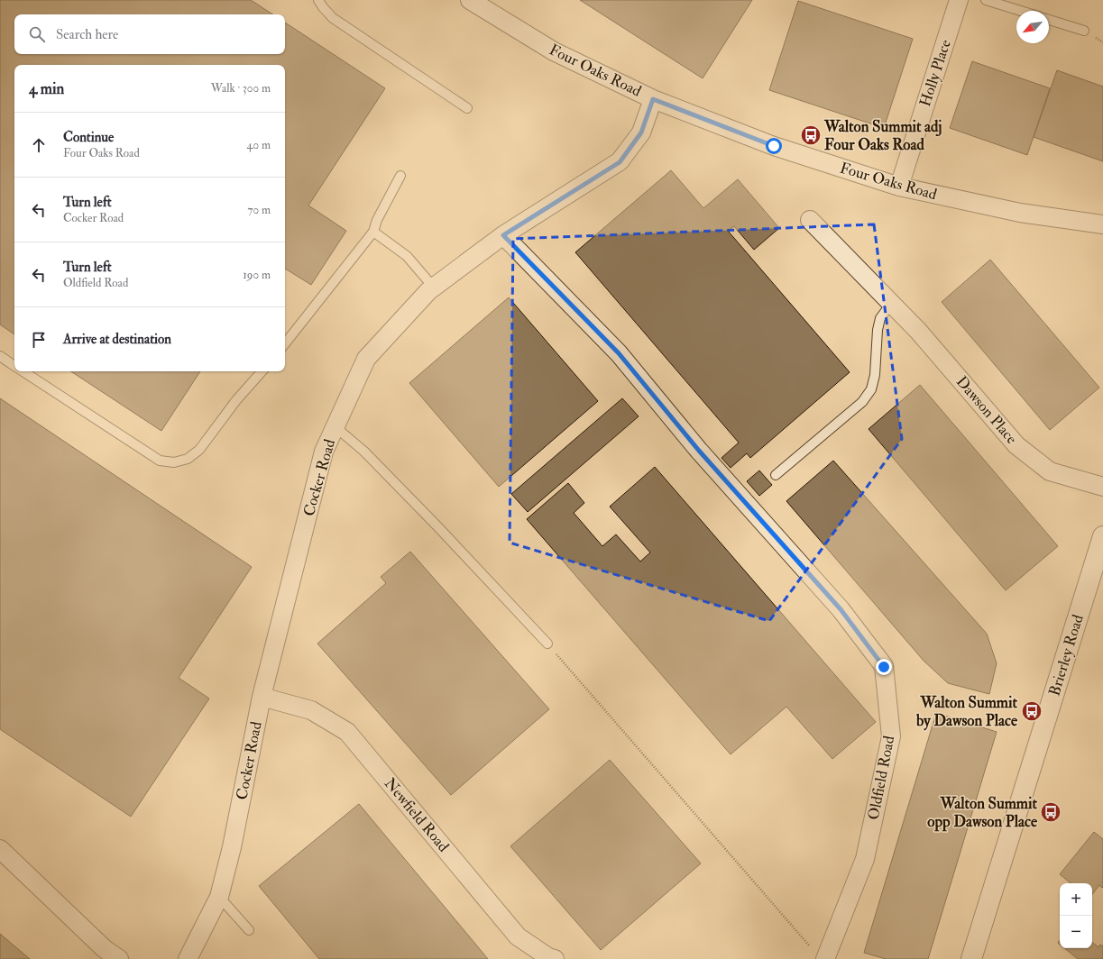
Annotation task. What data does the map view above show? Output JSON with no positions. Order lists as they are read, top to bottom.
{
  "streets": {
    "street": [
      "Four Oaks Road",
      "Holly Place",
      "Dawson Place",
      "Cocker Road",
      "Brierley Road",
      "Oldfield Road",
      "Newfield Road"
    ]
  },
  "crossings": [
    ["Four Oaks Road", "Holly Place"],
    ["Four Oaks Road", "Cocker Road"],
    ["Cocker Road", "Oldfield Road"],
    ["Cocker Road", "Newfield Road"]
  ],
  "places": {
    "bus stop": ["Walton Summit adj Four Oaks Road", "Walton Summit by Dawson Place", "Walton Summit opp Dawson Place"]
  },
  "north": "bottom left",
  "page": {
    "search": "Search here",
    "heading": ["4 min", "Walk · 300 m"],
    "list": [
      ["Continue", "Four Oaks Road", "40 m"],
      ["Turn left", "Cocker Road", "70 m"],
      ["Turn left", "Oldfield Road", "190 m"],
      "Arrive at destination"
    ],
    "map_buttons": ["+", "−"]
  }
}
